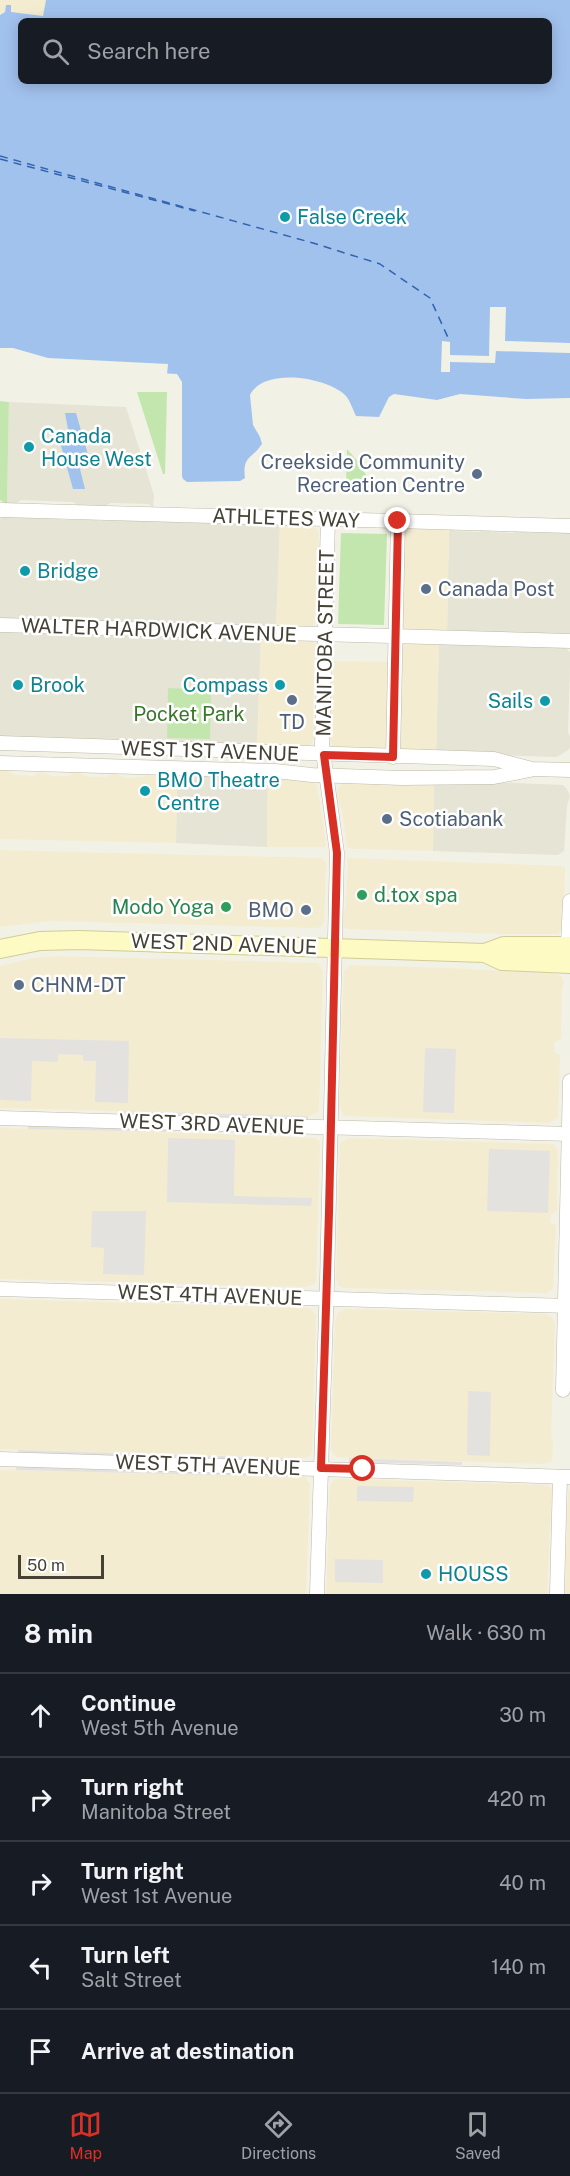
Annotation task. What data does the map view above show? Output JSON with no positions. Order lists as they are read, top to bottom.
{
  "streets": {
    "main road": ["WEST 2ND AVENUE"],
    "street": [
      "ATHLETES WAY",
      "WALTER HARDWICK AVENUE",
      "MANITOBA STREET",
      "WEST 1ST AVENUE",
      "WEST 3RD AVENUE",
      "WEST 4TH AVENUE",
      "WEST 5TH AVENUE"
    ]
  },
  "crossings": [
    ["ATHLETES WAY", "MANITOBA STREET"],
    ["WALTER HARDWICK AVENUE", "MANITOBA STREET"],
    ["MANITOBA STREET", "WEST 1ST AVENUE"],
    ["MANITOBA STREET", "WEST 2ND AVENUE"],
    ["MANITOBA STREET", "WEST 3RD AVENUE"],
    ["MANITOBA STREET", "WEST 4TH AVENUE"],
    ["MANITOBA STREET", "WEST 5TH AVENUE"]
  ],
  "parks": ["Pocket Park"],
  "places": [
    "False Creek",
    "Canada House West",
    "Creekside Community Recreation Centre",
    "Bridge",
    "Canada Post",
    "Brook",
    "Compass",
    "TD",
    "Sails",
    "BMO Theatre Centre",
    "Scotiabank",
    "d.tox spa",
    "Modo Yoga",
    "BMO",
    "CHNM-DT",
    "HOUSS"
  ],
  "scale_bar": "50 m",
  "page": {
    "search": "Search here",
    "scale": "50 m",
    "heading": ["8 min", "Walk · 630 m"],
    "list": [
      ["Continue", "West 5th Avenue", "30 m"],
      ["Turn right", "Manitoba Street", "420 m"],
      ["Turn right", "West 1st Avenue", "40 m"],
      ["Turn left", "Salt Street", "140 m"],
      "Arrive at destination"
    ],
    "nav": ["Map", "Directions", "Saved"]
  }
}
